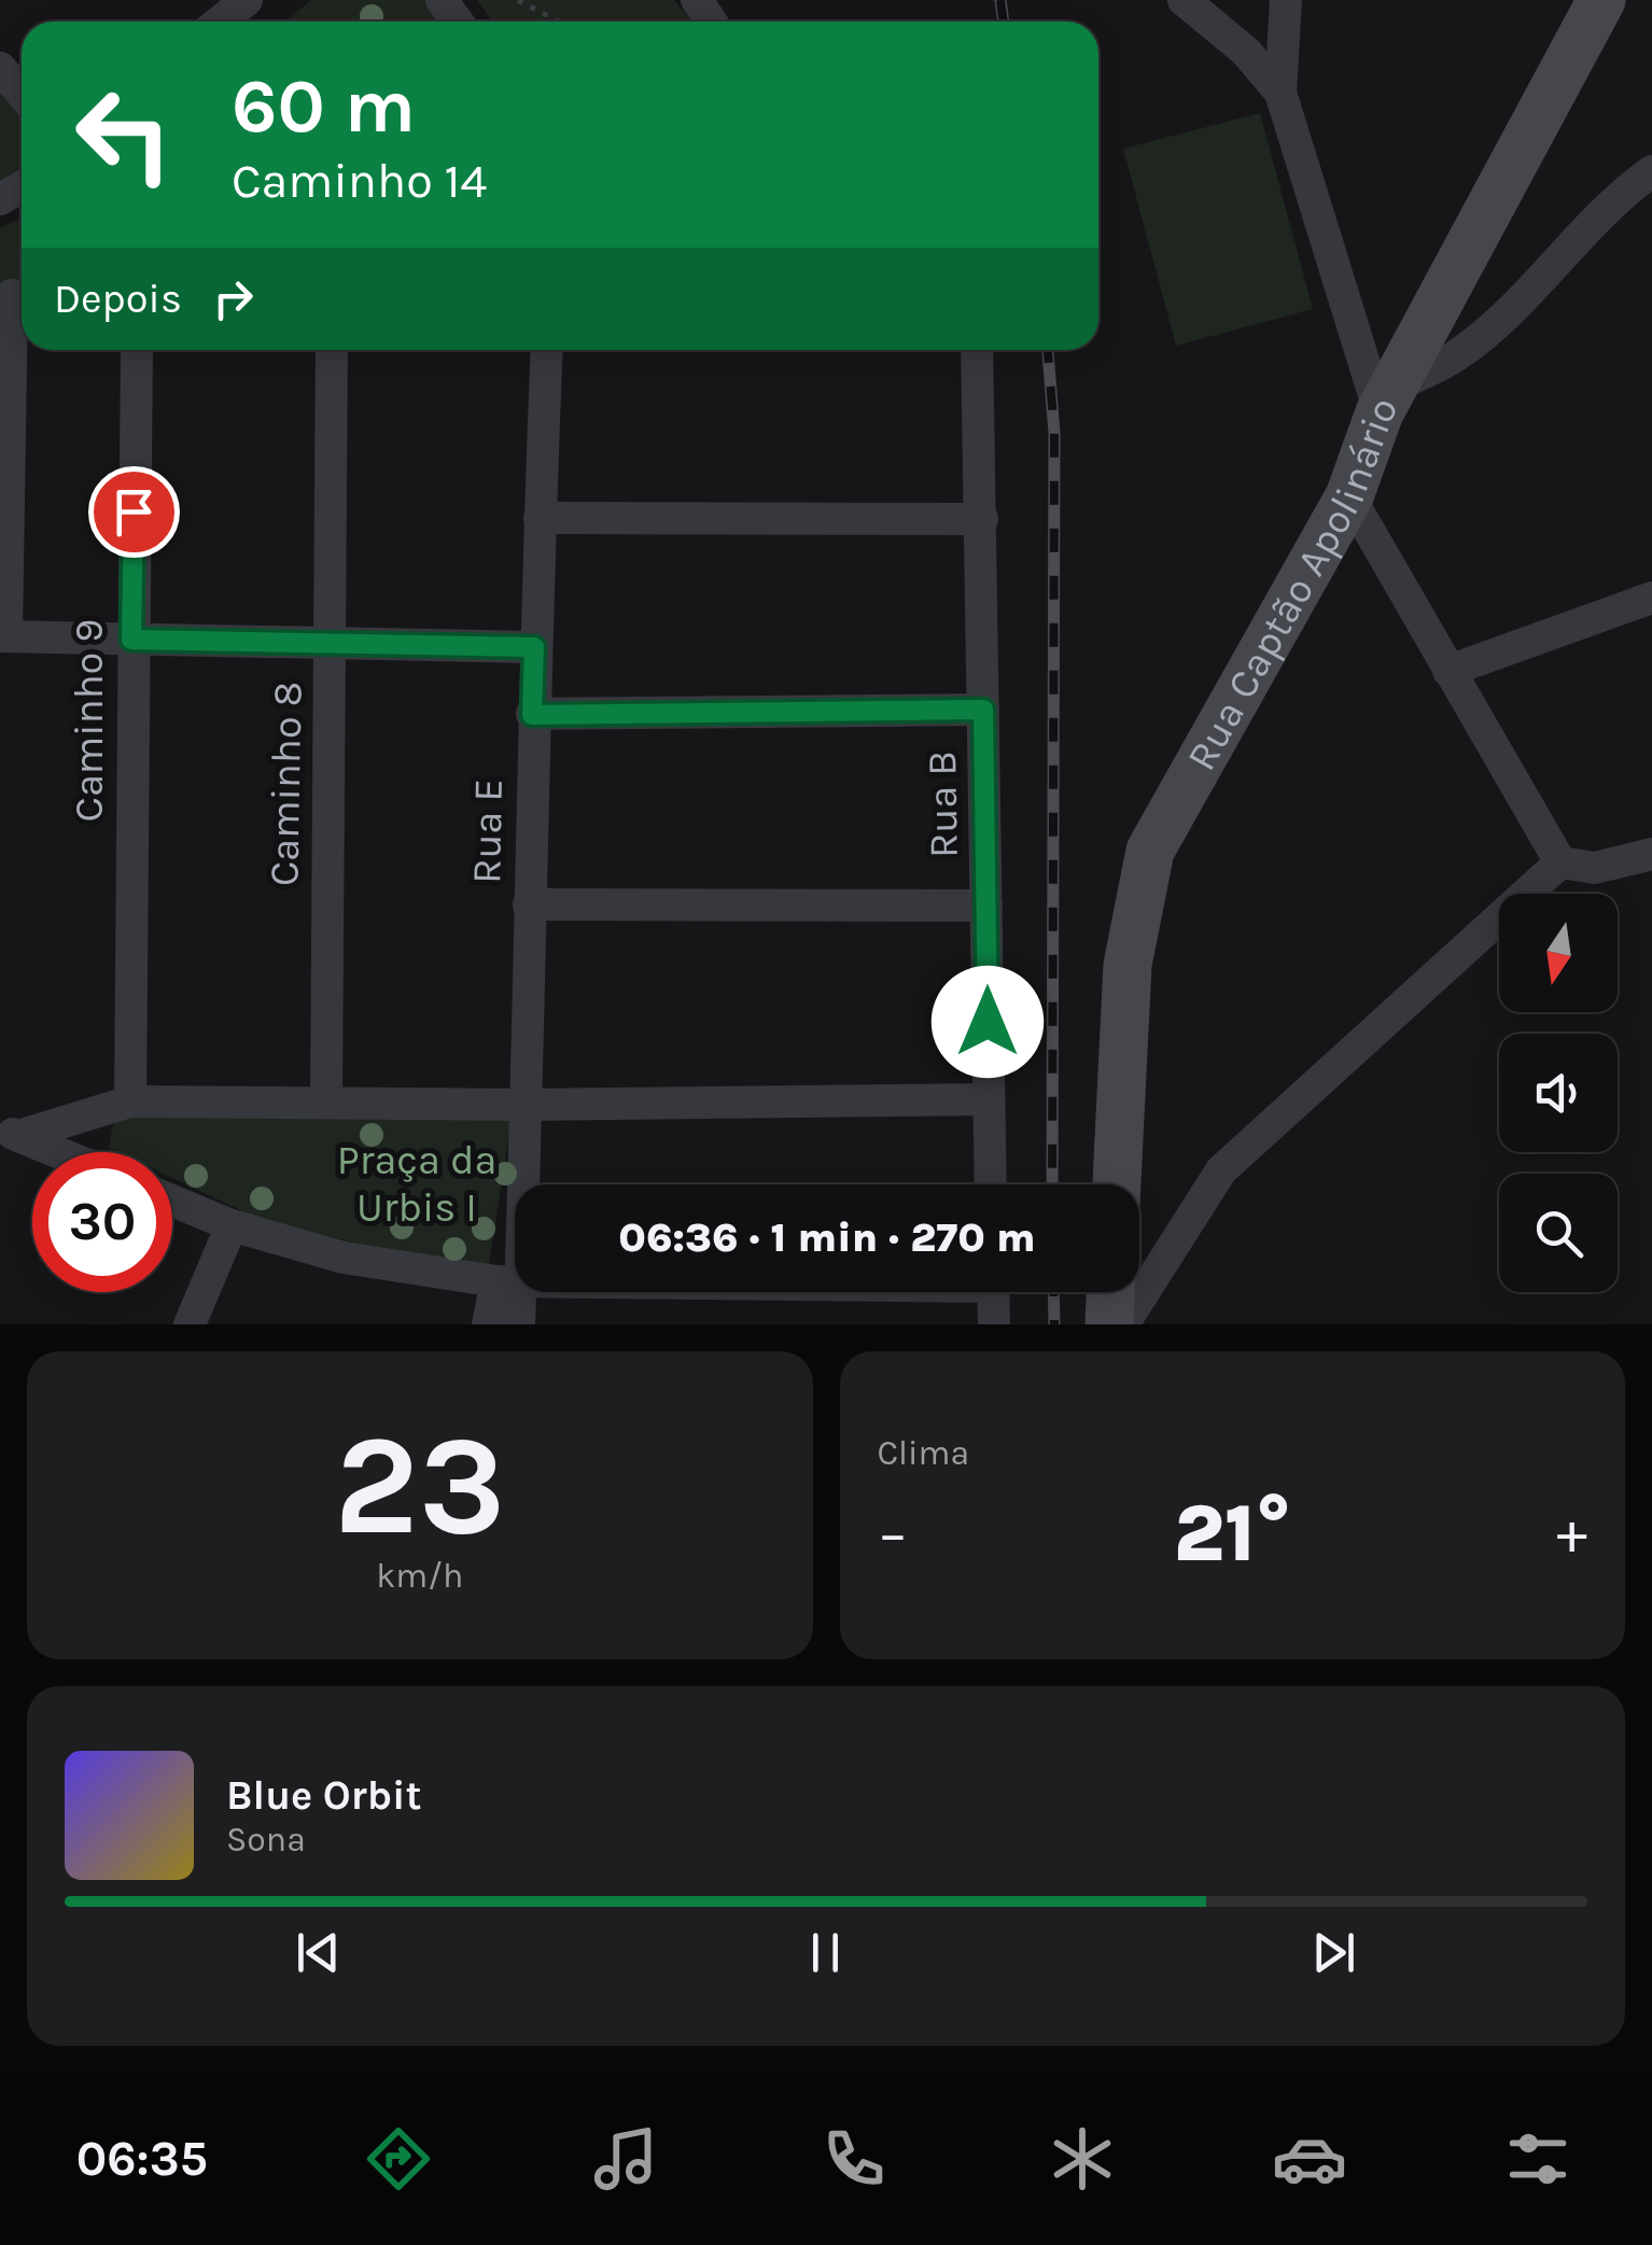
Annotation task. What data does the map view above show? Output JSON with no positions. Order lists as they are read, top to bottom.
{
  "streets": {
    "street": [
      "Rua Captão Apolinário",
      "Caminho 9",
      "Caminho 8",
      "Rua B",
      "Rua E"
    ]
  },
  "parks": ["Praça da Urbis I"],
  "north": "bottom",
  "page": {
    "turn": ["60 m", "Caminho 14"],
    "then": "Depois",
    "limit": "30",
    "trip": "06:36 · 1 min · 270 m",
    "tile": [
      ["23", "km/h"],
      "Clima"
    ],
    "heat": ["−", "21°", "+"],
    "song": ["Blue Orbit", "Sona"],
    "tabs": "06:35"
  }
}
